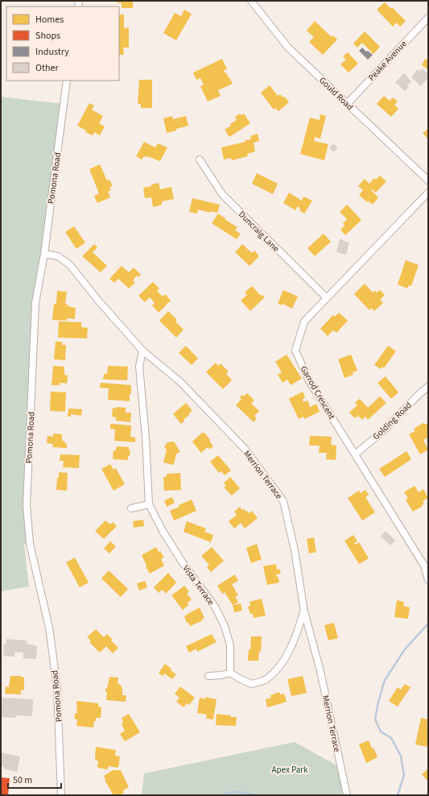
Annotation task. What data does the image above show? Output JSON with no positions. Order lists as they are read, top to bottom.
{
  "streets": {
    "street": [
      "Peake Avenue",
      "Gould Road",
      "Pomona Road",
      "Duncraig Lane",
      "Garrod Crescent",
      "Golding Road",
      "Merrion Terrace",
      "Vista Terrace"
    ]
  },
  "crossings": [
    ["Peake Avenue", "Gould Road"],
    ["Pomona Road", "Merrion Terrace"],
    ["Duncraig Lane", "Garrod Crescent"],
    ["Garrod Crescent", "Golding Road"],
    ["Merrion Terrace", "Vista Terrace"]
  ],
  "parks": ["Apex Park"],
  "legend": [
    "Homes",
    "Shops",
    "Industry",
    "Other"
  ],
  "scale_bar": "50 m"
}
